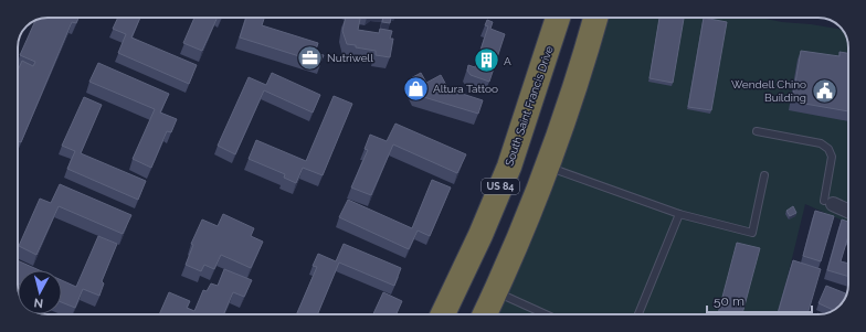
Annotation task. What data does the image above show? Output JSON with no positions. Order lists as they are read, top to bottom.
{
  "streets": {
    "highway": ["South Saint Francis Drive", "US 84"]
  },
  "places": {
    "office": ["Nutriwell"],
    "building": ["A"],
    "shop": ["Altura Tattoo"],
    "public building": ["Wendell Chino Building"]
  },
  "scale_bar": "50 m",
  "north": "bottom"
}
